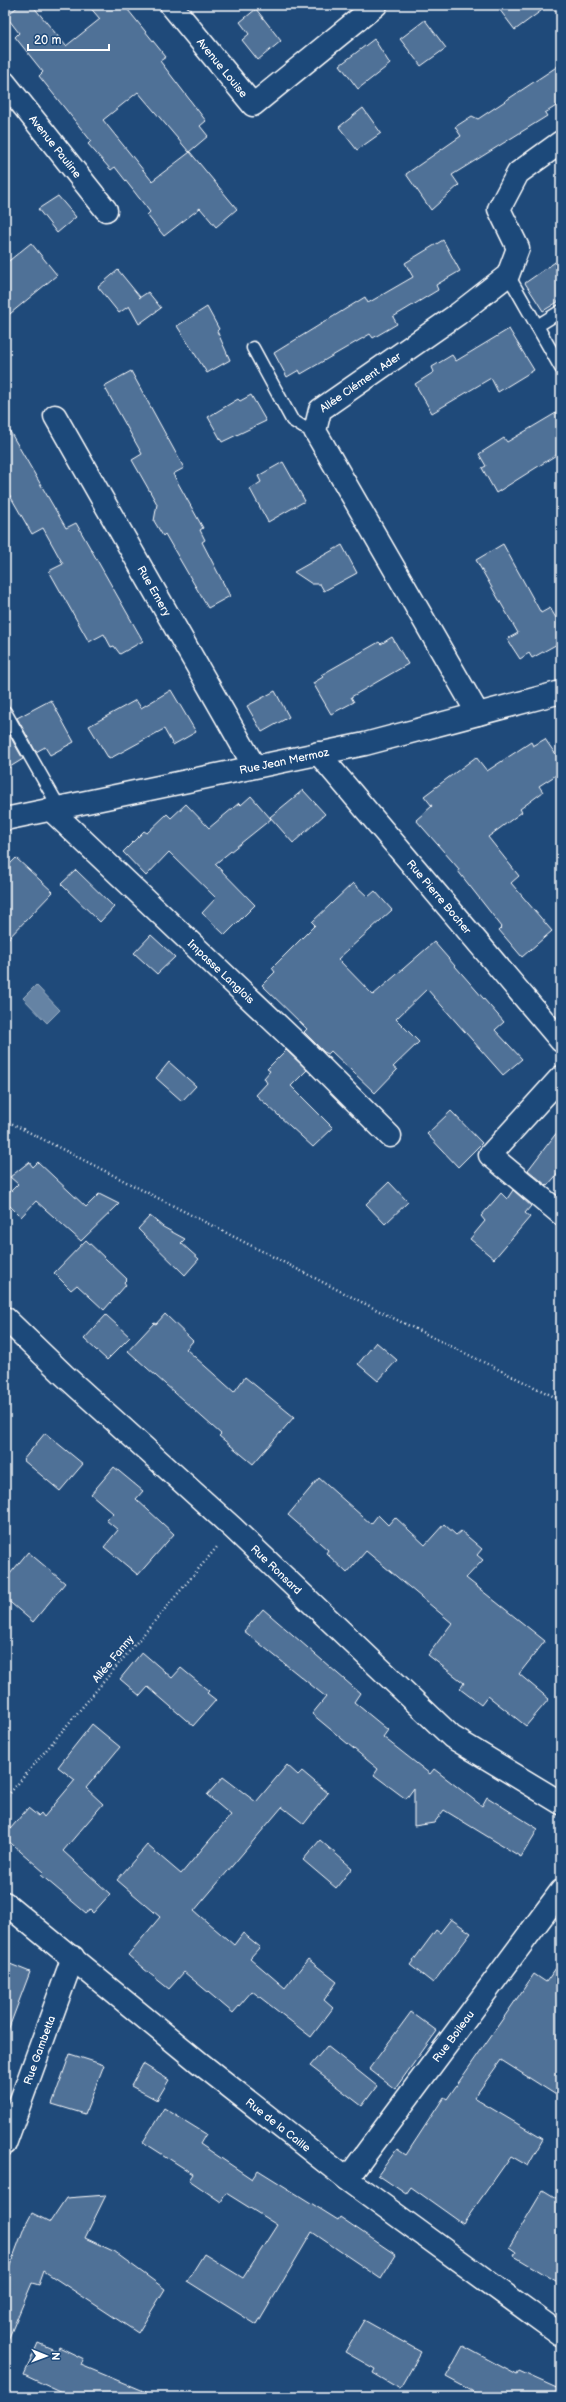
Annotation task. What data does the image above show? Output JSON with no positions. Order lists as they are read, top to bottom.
{
  "streets": {
    "street": [
      "Avenue Louise",
      "Avenue Pauline",
      "Allée Clément Ader",
      "Rue Emery",
      "Rue Jean Mermoz",
      "Rue Pierre Bocher",
      "Impasse Langlois",
      "Rue Ronsard",
      "Rue Boileau",
      "Rue Gambetta",
      "Rue de la Caille"
    ],
    "path": ["Allée Fanny"]
  },
  "crossings": [
    ["Rue Emery", "Rue Jean Mermoz"],
    ["Rue Jean Mermoz", "Rue Pierre Bocher"],
    ["Rue Jean Mermoz", "Impasse Langlois"],
    ["Rue Ronsard", "Allée Fanny"],
    ["Rue Boileau", "Rue de la Caille"],
    ["Rue Gambetta", "Rue de la Caille"]
  ],
  "scale_bar": "20 m",
  "north": "right"
}
